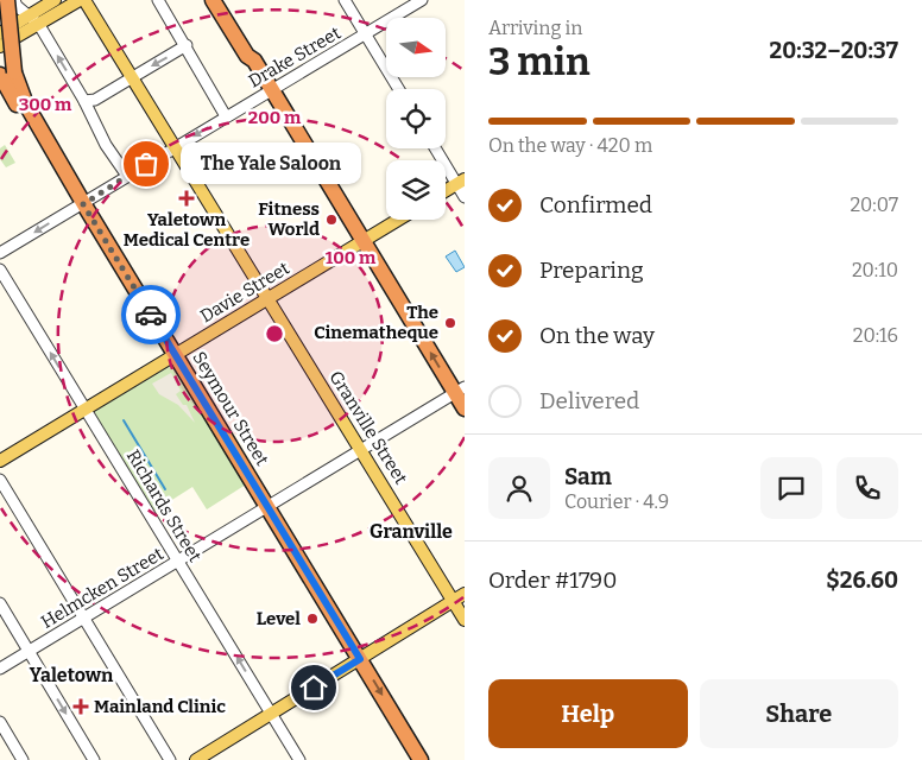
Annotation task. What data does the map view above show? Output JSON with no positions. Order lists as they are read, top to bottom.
{
  "streets": {
    "highway": ["Seymour Street"],
    "main road": ["Davie Street", "Granville Street"],
    "street": ["Drake Street", "Richards Street", "Helmcken Street"]
  },
  "crossings": [
    ["Drake Street", "Seymour Street"],
    ["Drake Street", "Granville Street"],
    ["Davie Street", "Seymour Street"],
    ["Davie Street", "Granville Street"],
    ["Davie Street", "Richards Street"],
    ["Seymour Street", "Helmcken Street"],
    ["Granville Street", "Helmcken Street"],
    ["Richards Street", "Helmcken Street"]
  ],
  "one_way": ["Richards Street"],
  "districts": ["Granville", "Yaletown"],
  "places": {
    "other": [
      "The Yale Saloon",
      "Fitness World",
      "The Cinematheque",
      "Level"
    ],
    "health": ["Yaletown Medical Centre", "Mainland Clinic"]
  },
  "north": "right",
  "page": {
    "heading": ["3 min", "Arriving in", "20:32–20:37"],
    "panel": [
      "Sam",
      "Courier · 4.9",
      "Order #1790",
      "$26.60"
    ],
    "bar": "On the way · 420 m",
    "bubble": "The Yale Saloon",
    "list": [
      ["Confirmed", "20:07"],
      ["Preparing", "20:10"],
      ["On the way", "20:16"],
      "Delivered"
    ],
    "buttons": ["Help", "Share"]
  },
  "rings": ["300 m", "200 m", "100 m"]
}
